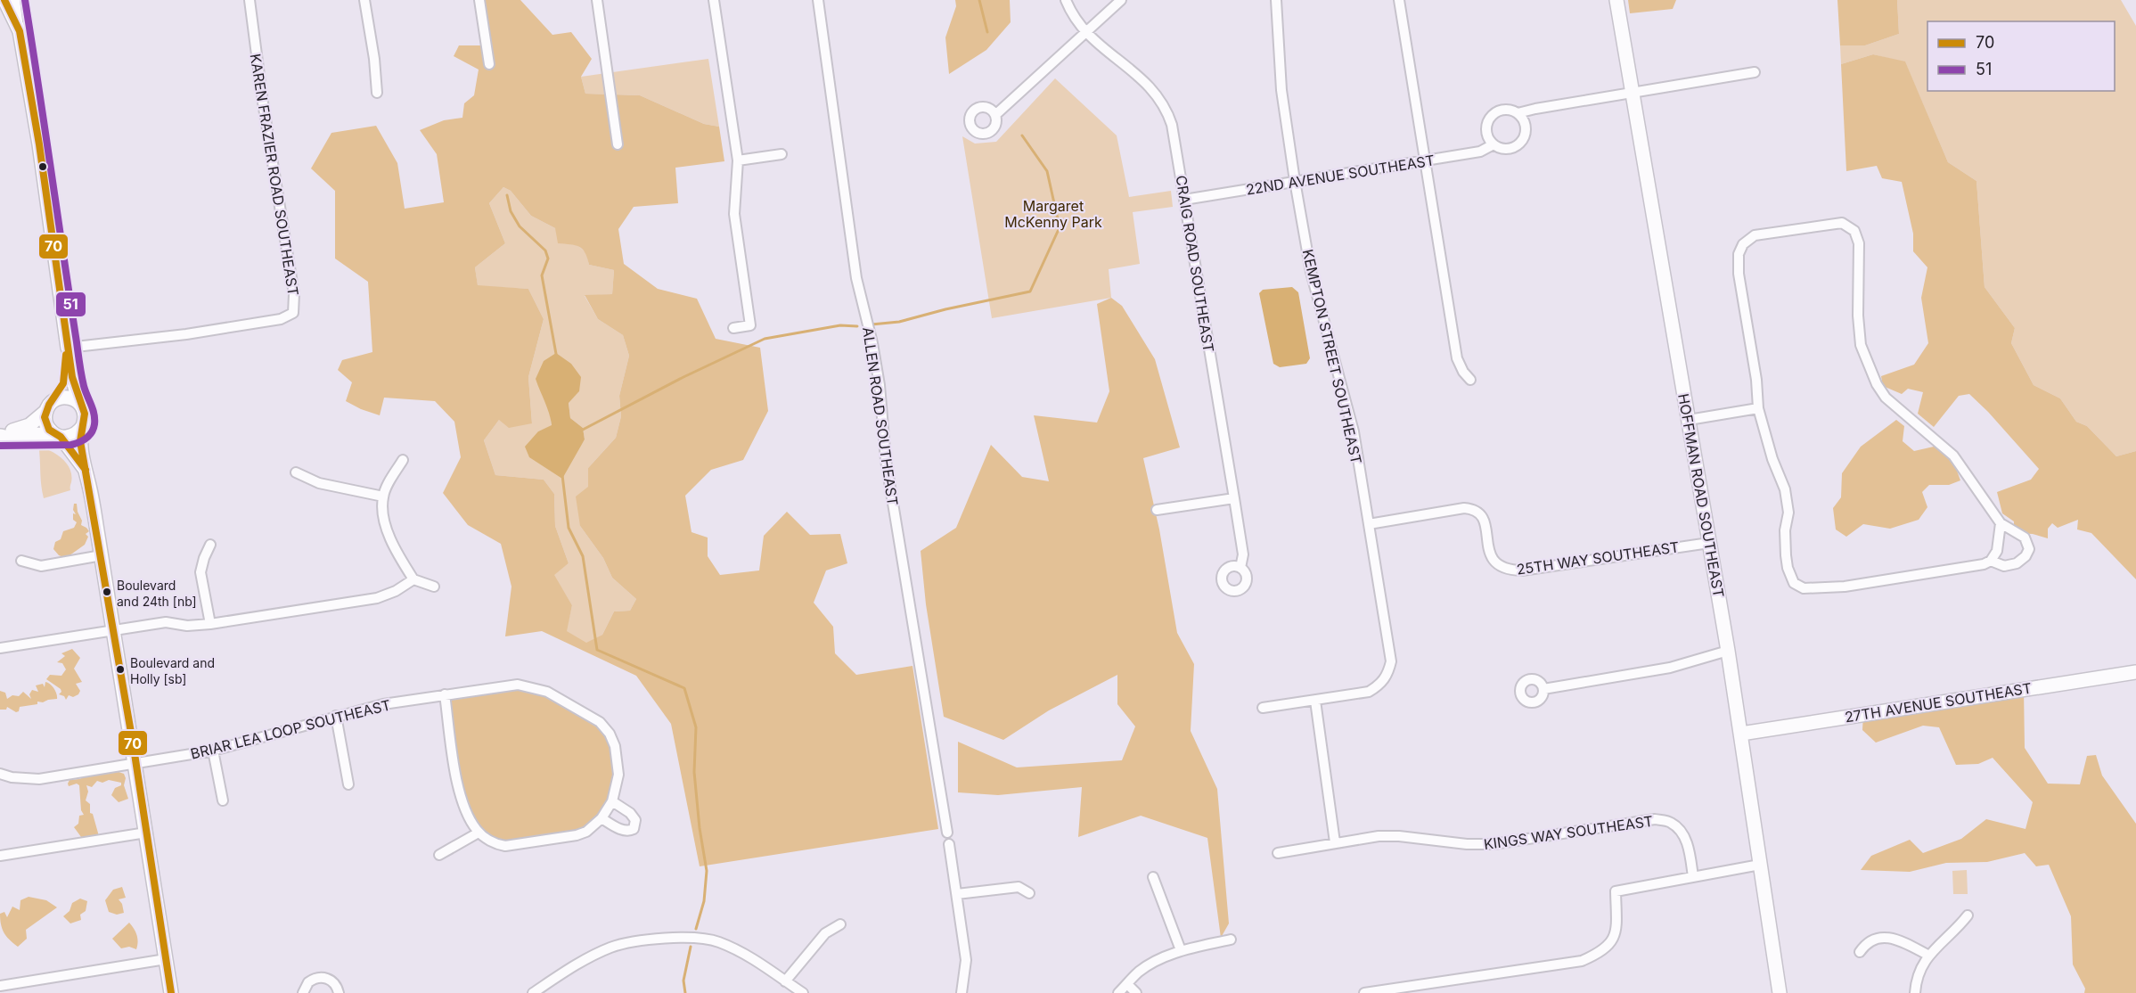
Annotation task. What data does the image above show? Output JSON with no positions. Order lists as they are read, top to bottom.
{
  "streets": {
    "street": [
      "KAREN FRAZIER ROAD SOUTHEAST",
      "22ND AVENUE SOUTHEAST",
      "CRAIG ROAD SOUTHEAST",
      "KEMPTON STREET SOUTHEAST",
      "ALLEN ROAD SOUTHEAST",
      "HOFFMAN ROAD SOUTHEAST",
      "25TH WAY SOUTHEAST",
      "27TH AVENUE SOUTHEAST",
      "BRIAR LEA LOOP SOUTHEAST",
      "KINGS WAY SOUTHEAST"
    ]
  },
  "crossings": [
    ["22ND AVENUE SOUTHEAST", "CRAIG ROAD SOUTHEAST"],
    ["22ND AVENUE SOUTHEAST", "KEMPTON STREET SOUTHEAST"],
    ["KEMPTON STREET SOUTHEAST", "25TH WAY SOUTHEAST"],
    ["HOFFMAN ROAD SOUTHEAST", "25TH WAY SOUTHEAST"],
    ["HOFFMAN ROAD SOUTHEAST", "27TH AVENUE SOUTHEAST"]
  ],
  "parks": ["Margaret McKenny Park"],
  "places": ["Boulevard and 24th [nb]", "Boulevard and Holly [sb]"],
  "lines": ["transit line 70", "transit line 51"],
  "legend": ["70", "51"]
}
